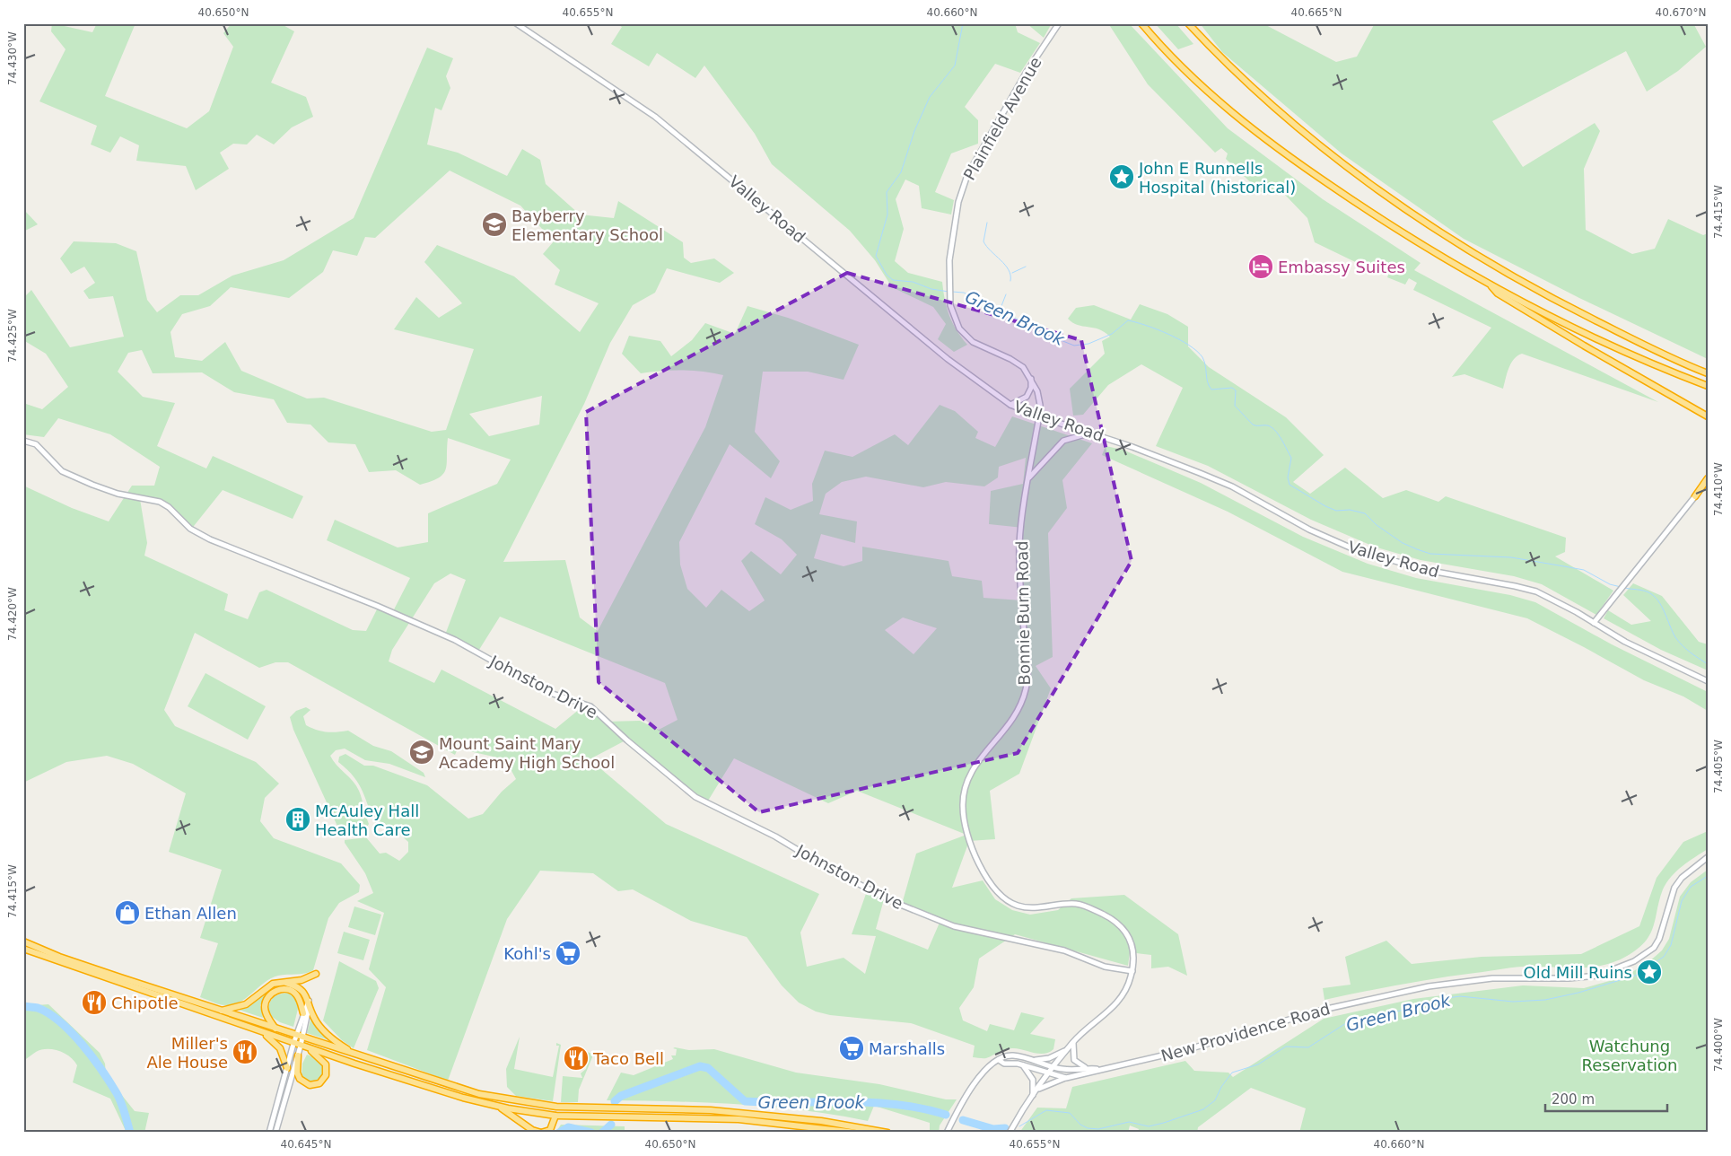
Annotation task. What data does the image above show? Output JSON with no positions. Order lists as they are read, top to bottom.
{
  "streets": {
    "main road": [
      "Plainfield Avenue",
      "Valley Road",
      "Bonnie Burn Road",
      "Johnston Drive",
      "New Providence Road"
    ]
  },
  "crossings": [
    ["Plainfield Avenue", "Valley Road"],
    ["Plainfield Avenue", "Bonnie Burn Road"],
    ["Valley Road", "Bonnie Burn Road"],
    ["Bonnie Burn Road", "Johnston Drive"],
    ["Bonnie Burn Road", "New Providence Road"]
  ],
  "water": ["Green Brook"],
  "parks": ["Watchung Reservation"],
  "places": {
    "place": ["John E Runnells Hospital (historical)", "Old Mill Ruins"],
    "school or university": ["Bayberry Elementary School", "Mount Saint Mary Academy High School"],
    "hotel": ["Embassy Suites"],
    "building": ["McAuley Hall Health Care"],
    "shop": ["Ethan Allen"],
    "supermarket": ["Kohl's", "Marshalls"],
    "restaurant": ["Chipotle", "Miller's Ale House", "Taco Bell"]
  },
  "scale_bar": "200 m",
  "coordinates": [
    "40.650°N",
    "40.655°N",
    "40.660°N",
    "40.665°N",
    "40.670°N",
    "74.430°W",
    "74.415°W",
    "74.425°W",
    "74.410°W",
    "74.420°W",
    "74.405°W",
    "74.400°W",
    "40.645°N"
  ]
}
